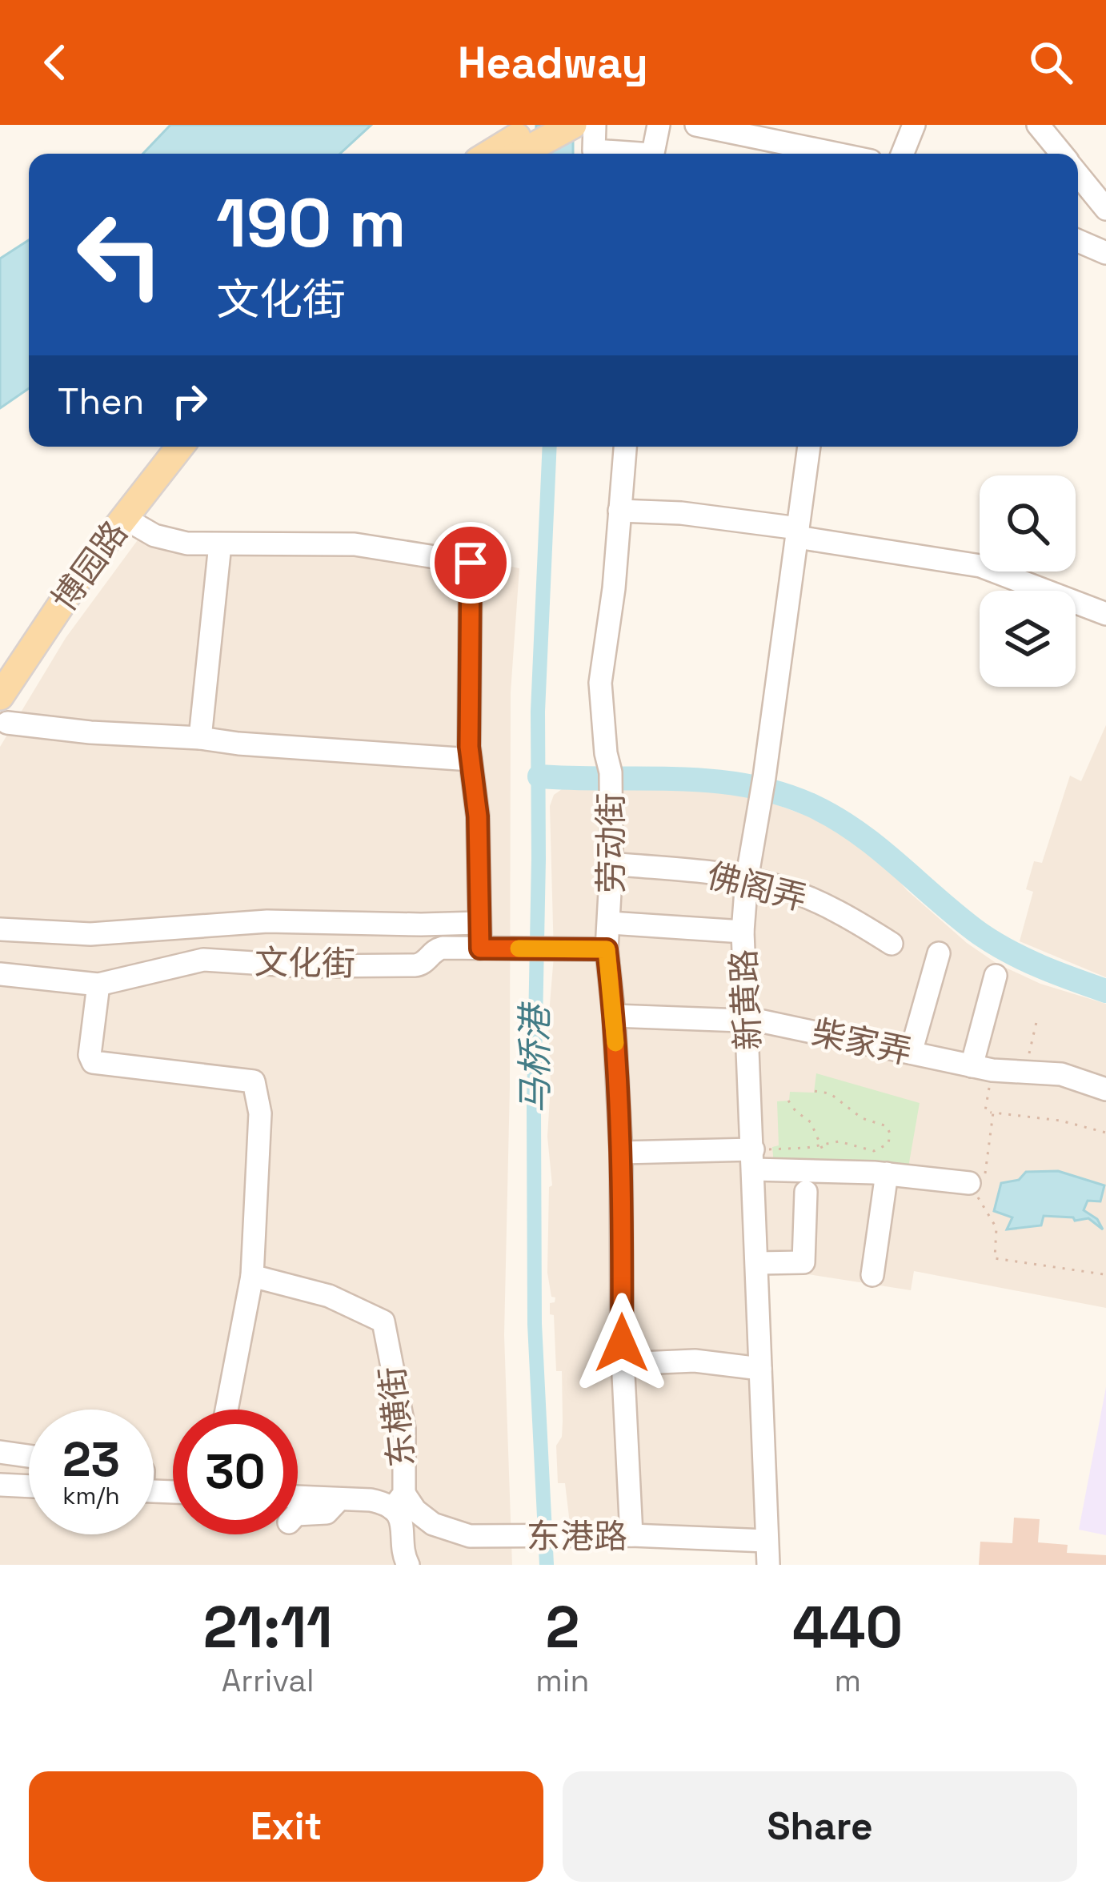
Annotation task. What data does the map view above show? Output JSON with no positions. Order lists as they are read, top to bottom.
{
  "streets": {
    "main road": ["博园路"],
    "street": [
      "劳动街",
      "佛阁弄",
      "文化街",
      "新黄路",
      "柴家弄",
      "东横街",
      "东港路"
    ]
  },
  "crossings": [
    ["劳动街", "佛阁弄"],
    ["劳动街", "文化街"],
    ["劳动街", "柴家弄"],
    ["劳动街", "东港路"],
    ["佛阁弄", "新黄路"],
    ["新黄路", "柴家弄"],
    ["新黄路", "东港路"],
    ["东横街", "东港路"]
  ],
  "water": ["马桥港"],
  "page": {
    "header": "Headway",
    "turn": ["190 m", "文化街"],
    "then": "Then",
    "speed": "23 km/h",
    "limit": "30",
    "eta": [
      "21:11",
      "Arrival",
      "2",
      "min",
      "440",
      "m"
    ],
    "buttons": ["Exit", "Share"]
  }
}
